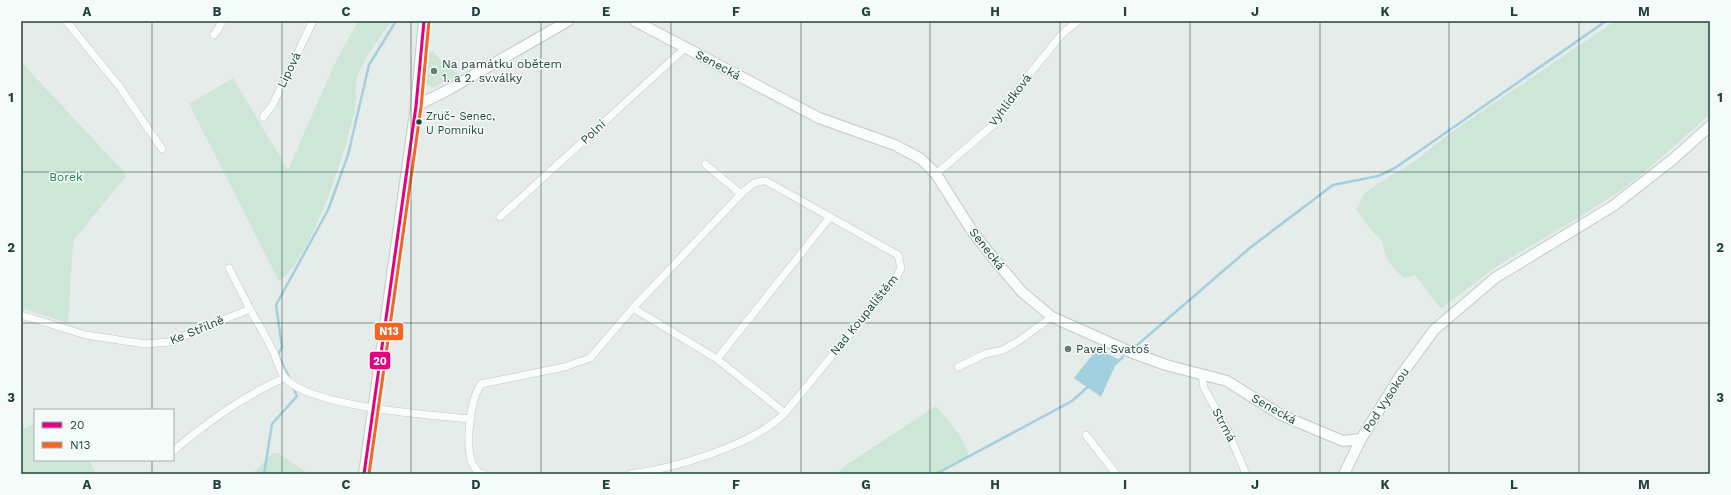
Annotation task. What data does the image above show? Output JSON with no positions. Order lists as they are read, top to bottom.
{
  "streets": {
    "street": [
      "Senecká",
      "Lipová",
      "Vyhlídková",
      "Polní",
      "Nad Koupalištěm",
      "Ke Střílně",
      "Pod Vysokou",
      "Strmá"
    ]
  },
  "crossings": [
    ["Senecká", "Vyhlídková"],
    ["Senecká", "Polní"],
    ["Senecká", "Pod Vysokou"],
    ["Senecká", "Strmá"]
  ],
  "parks": ["Borek"],
  "places": ["Na památku obětem 1. a 2. sv.války", "Zruč- Senec, U Pomníku", "Pavel Svatoš"],
  "lines": ["transit line 20", "transit line N13"],
  "legend": ["20", "N13"],
  "grid": {
    "columns": [
      "A",
      "B",
      "C",
      "D",
      "E",
      "F",
      "G",
      "H",
      "I",
      "J",
      "K",
      "L",
      "M"
    ],
    "rows": ["1", "2", "3"]
  }
}
